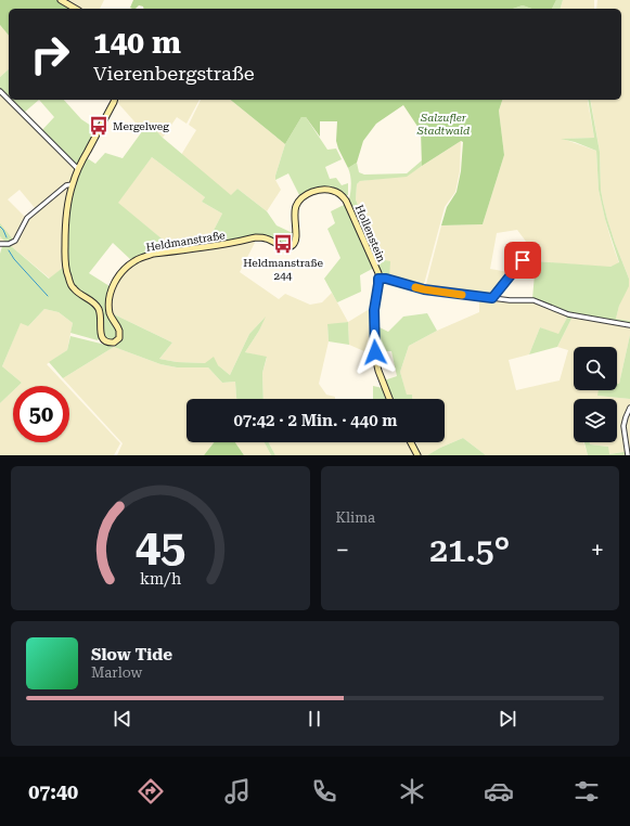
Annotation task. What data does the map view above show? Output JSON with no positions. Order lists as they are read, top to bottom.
{
  "streets": {
    "main road": ["Hollenstein", "Heldmanstraße"]
  },
  "crossings": [
    ["Hollenstein", "Heldmanstraße"]
  ],
  "parks": ["Salzufler Stadtwald"],
  "places": {
    "bus stop": ["Mergelweg", "Heldmanstraße 244"]
  },
  "page": {
    "turn": ["140 m", "Vierenbergstraße"],
    "limit": "50",
    "trip": "07:42 · 2 Min. · 440 m",
    "tile": "Klima",
    "heat": ["−", "21.5°", "+"],
    "song": ["Slow Tide", "Marlow"],
    "tabs": "07:40",
    "gauge": ["45", "km/h"]
  }
}
